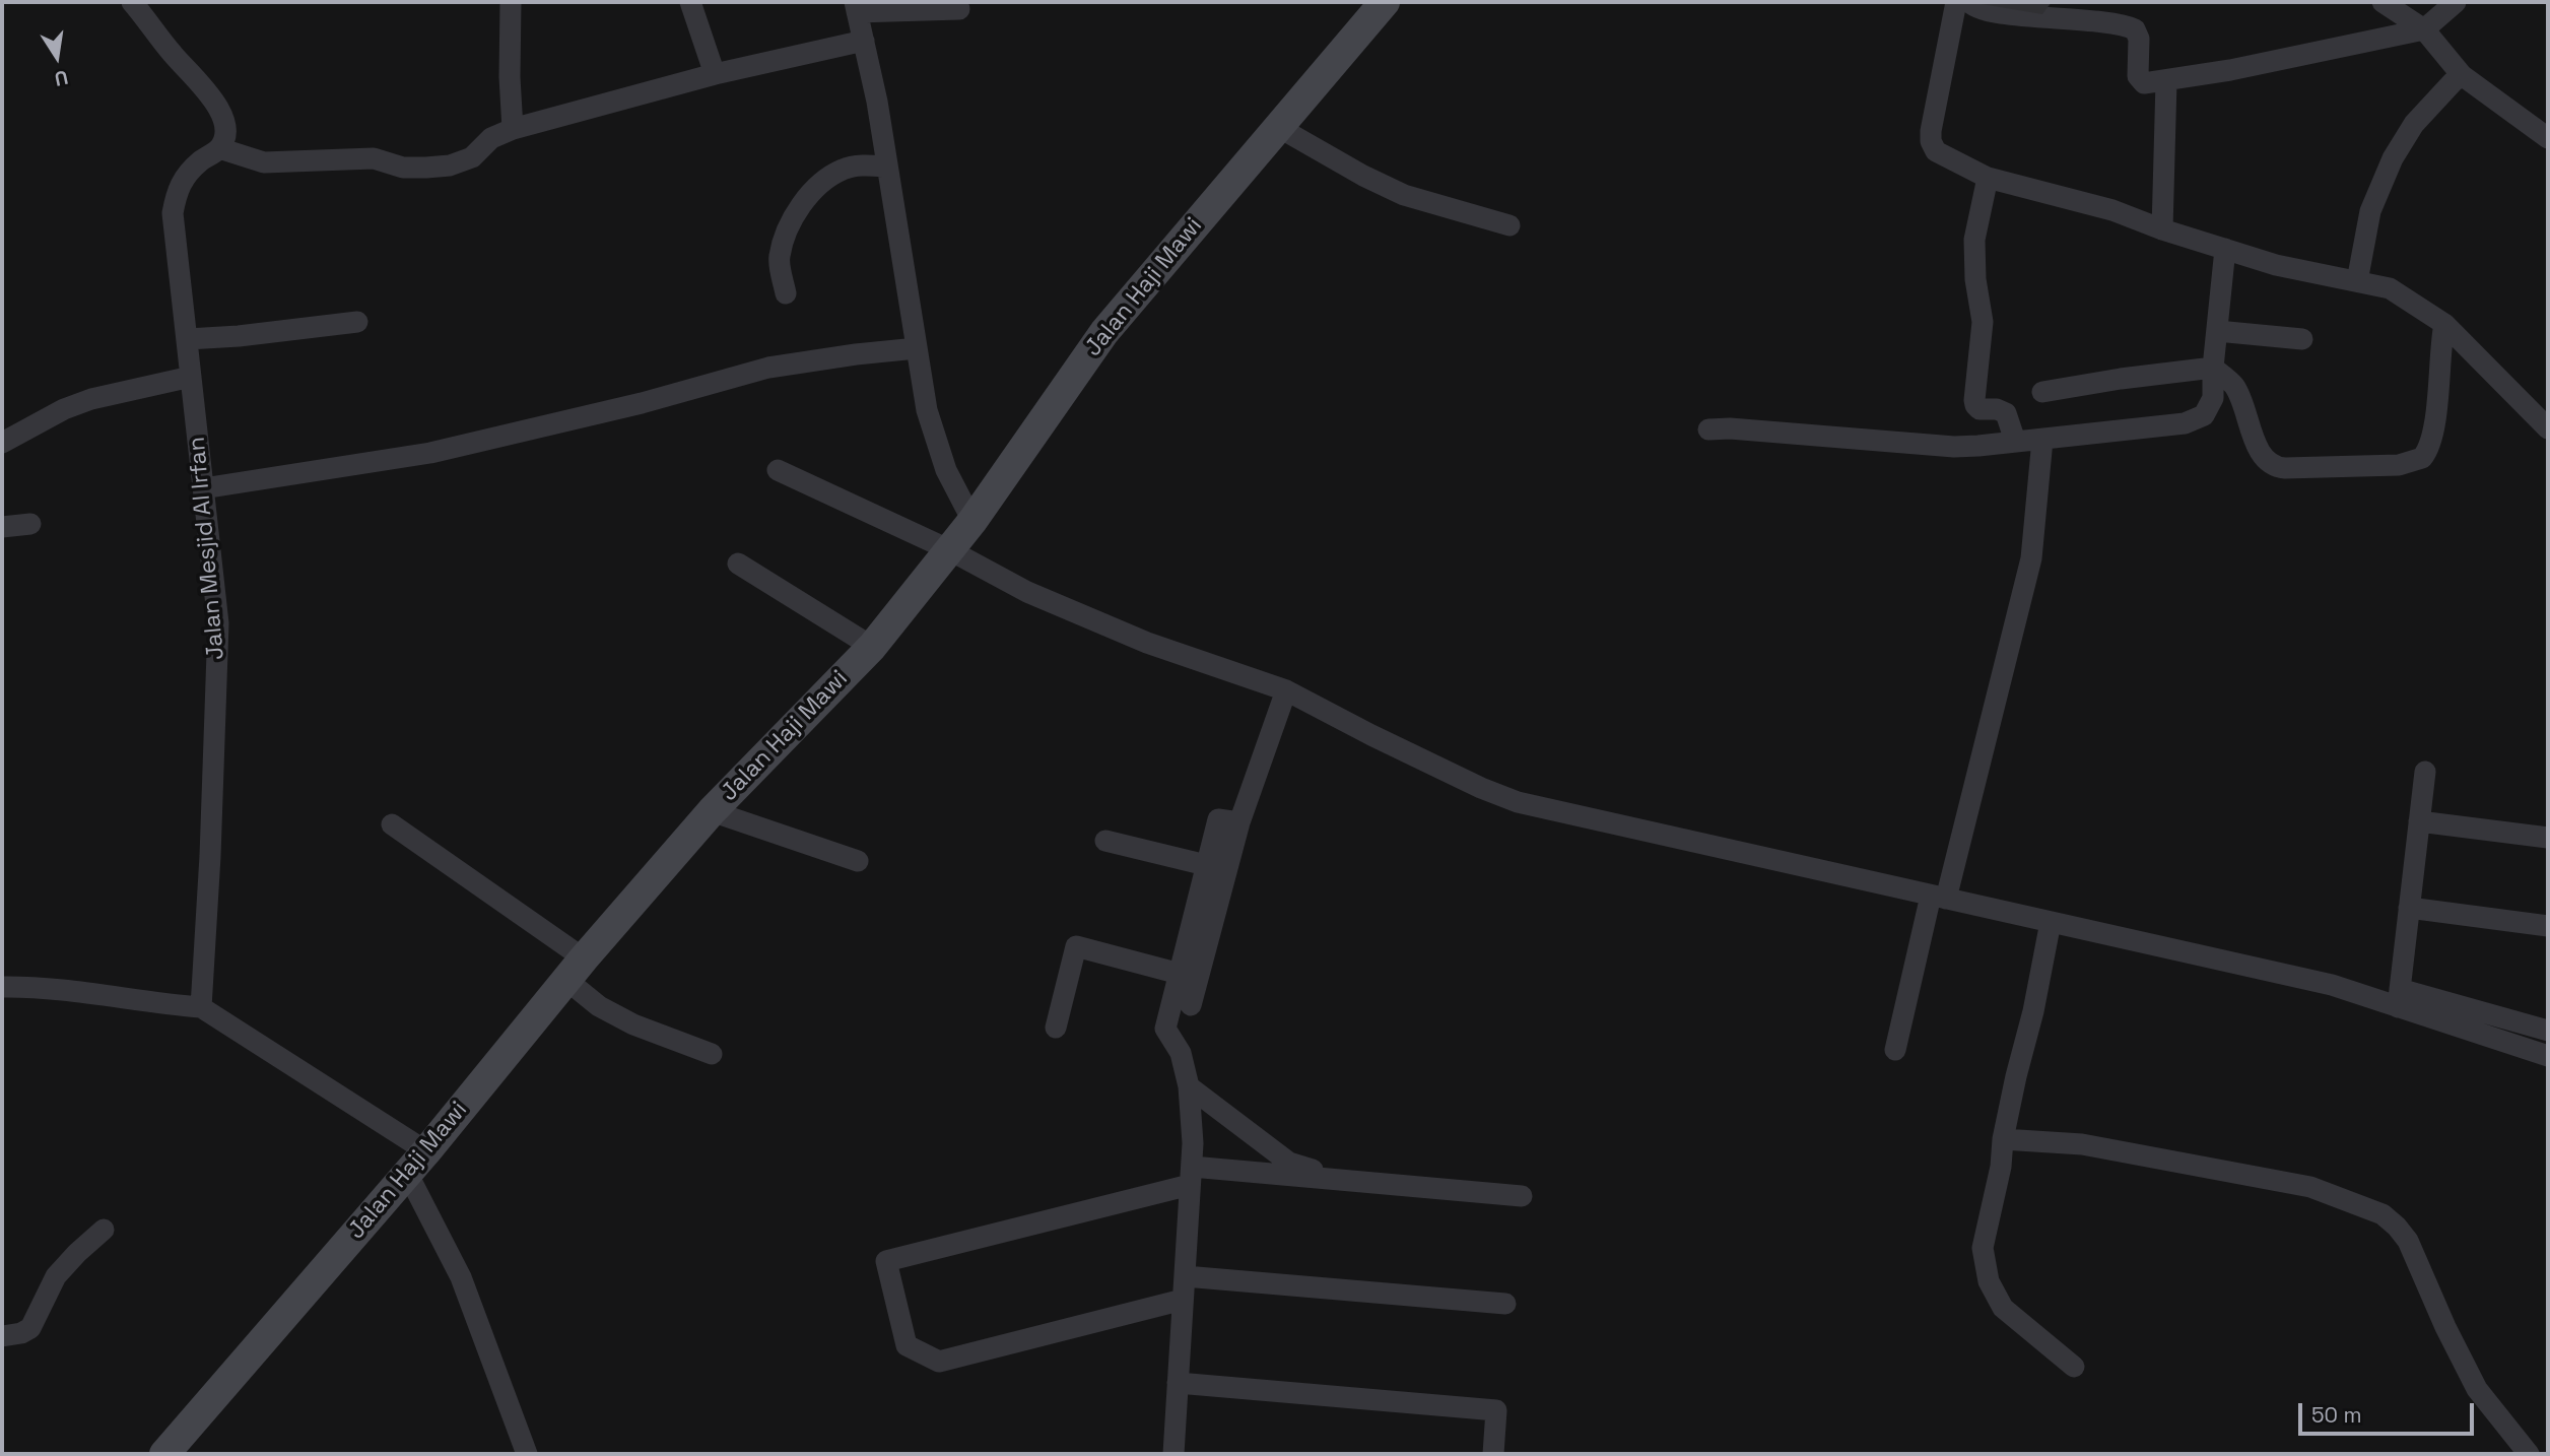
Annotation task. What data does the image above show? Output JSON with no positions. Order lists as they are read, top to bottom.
{
  "streets": {
    "street": ["Jalan Haji Mawi", "Jalan Mesjid Al Irfan"]
  },
  "scale_bar": "50 m",
  "north": "bottom"
}
